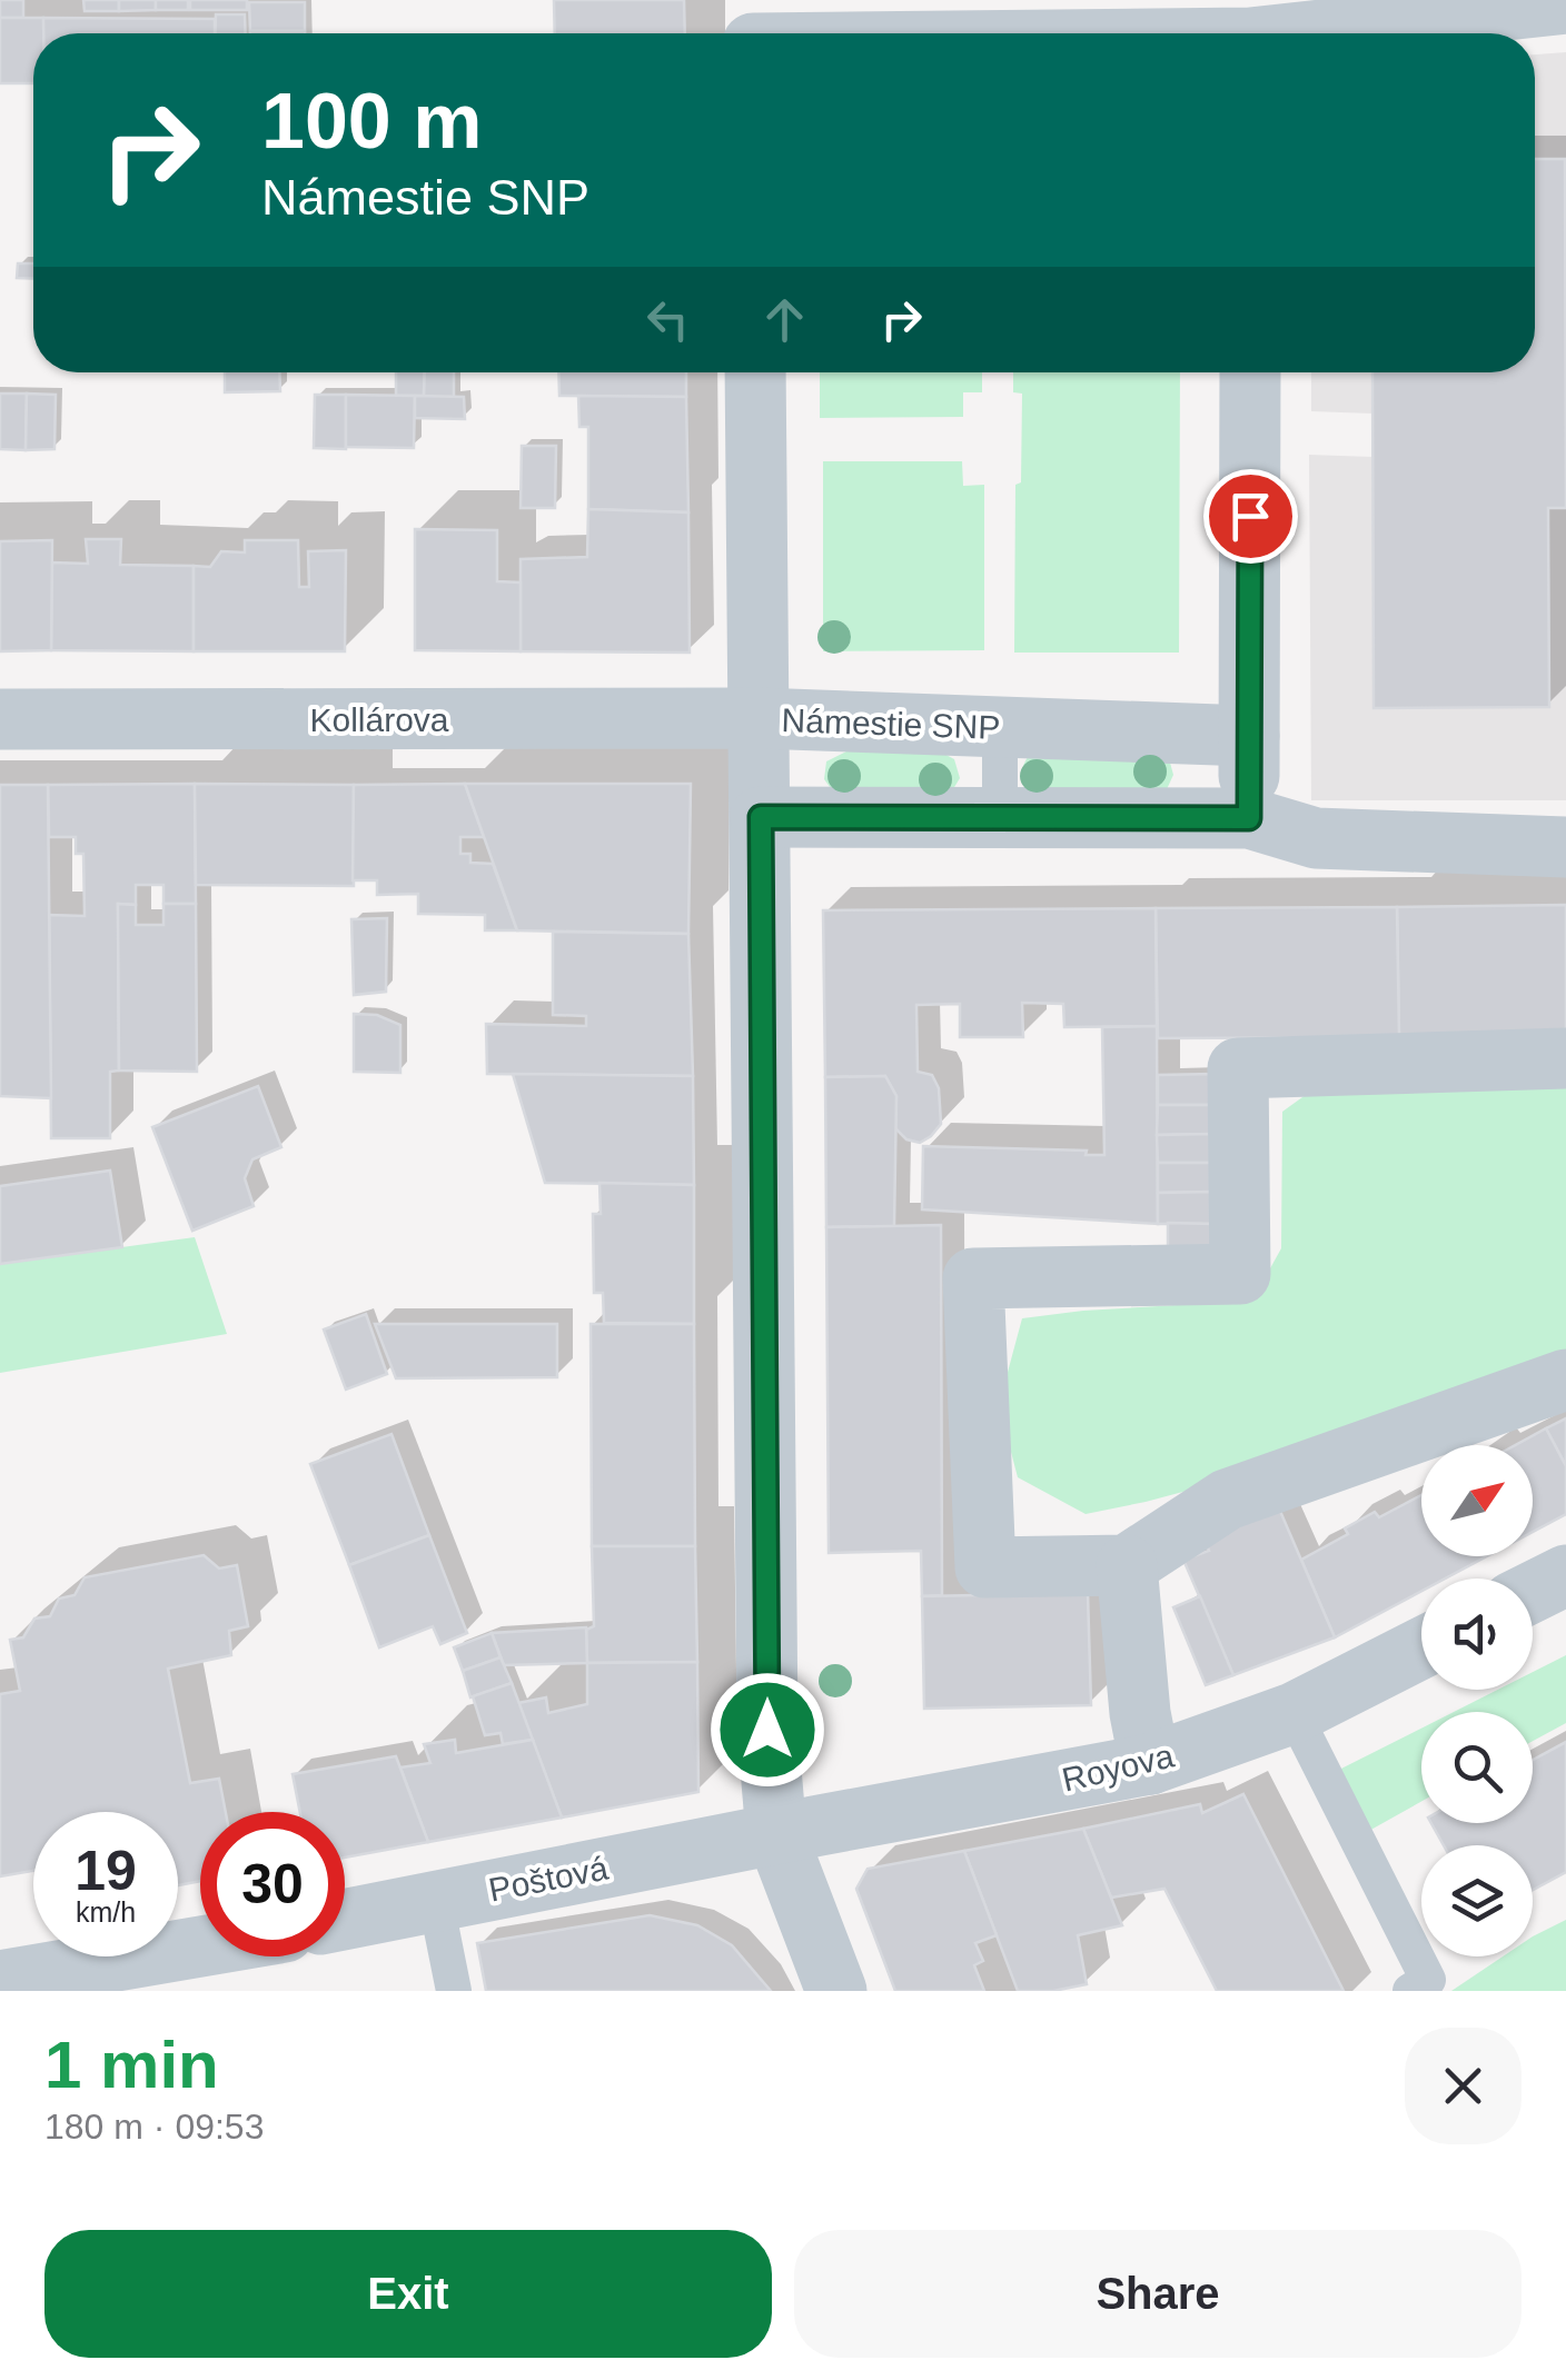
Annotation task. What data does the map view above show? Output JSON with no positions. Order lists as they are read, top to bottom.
{
  "streets": {
    "street": [
      "Kollárova",
      "Námestie SNP",
      "Royova",
      "Poštová"
    ]
  },
  "crossings": [
    ["Kollárova", "Námestie SNP"],
    ["Royova", "Poštová"]
  ],
  "north": "top right",
  "page": {
    "turn": ["100 m", "Námestie SNP"],
    "speed": "19 km/h",
    "limit": "30",
    "heading": ["1 min", "180 m · 09:53"],
    "buttons": ["Exit", "Share"]
  }
}
